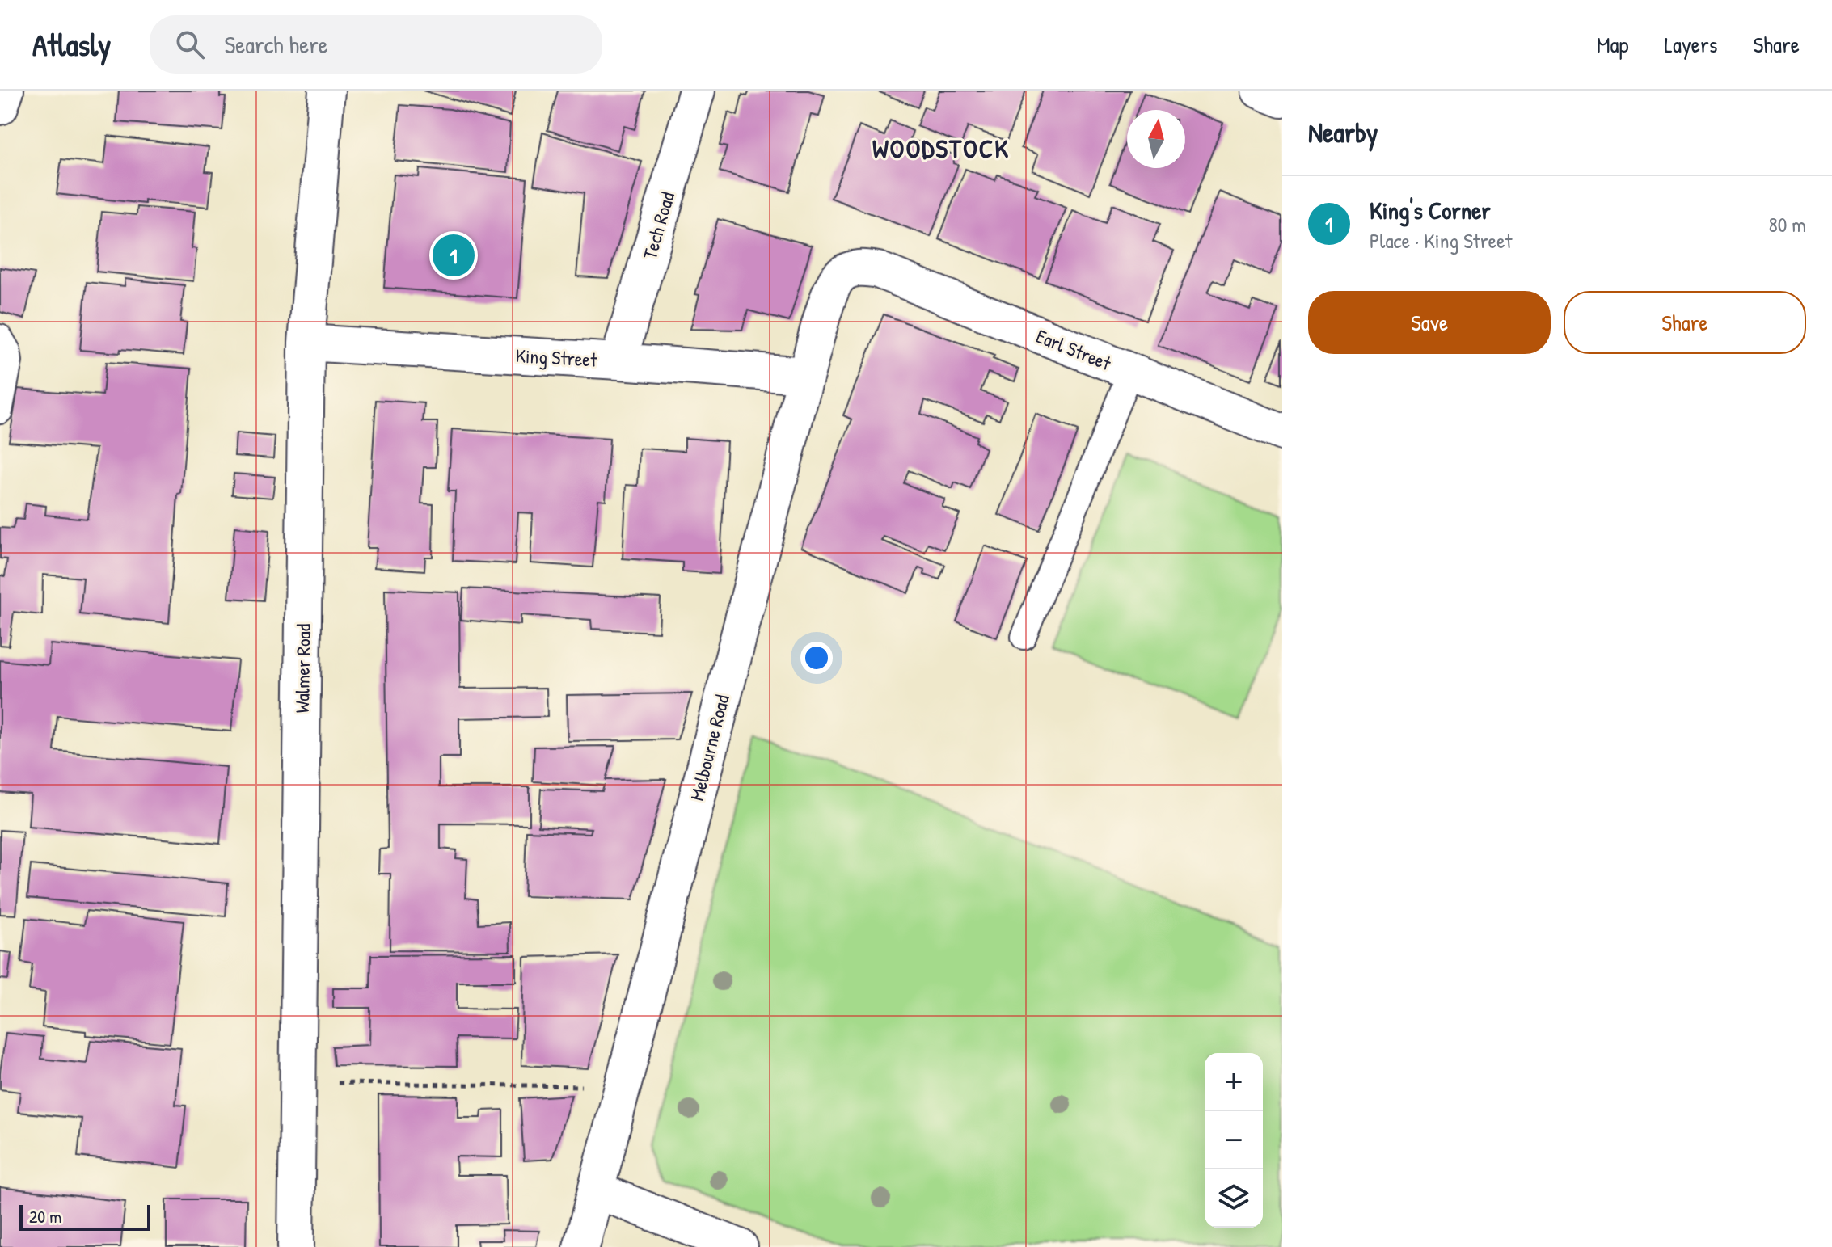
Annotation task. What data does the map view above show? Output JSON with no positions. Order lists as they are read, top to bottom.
{
  "streets": {
    "street": [
      "Tech Road",
      "Earl Street",
      "King Street",
      "Walmer Road",
      "Melbourne Road"
    ]
  },
  "crossings": [
    ["Tech Road", "King Street"],
    ["Earl Street", "Melbourne Road"],
    ["King Street", "Walmer Road"],
    ["King Street", "Melbourne Road"]
  ],
  "districts": ["WOODSTOCK"],
  "scale_bar": "20 m",
  "north": "top",
  "page": {
    "header": "Atlasly",
    "search": "Search here",
    "nav": ["Map", "Layers", "Share"],
    "heading": "Nearby",
    "list": [
      {
        "mark": "1",
        "name": "King's Corner",
        "note": "Place · King Street",
        "value": "80 m"
      }
    ],
    "pins": "1",
    "buttons": ["Save", "Share"],
    "map_buttons": ["+", "−"],
    "scale": "20 m"
  }
}
